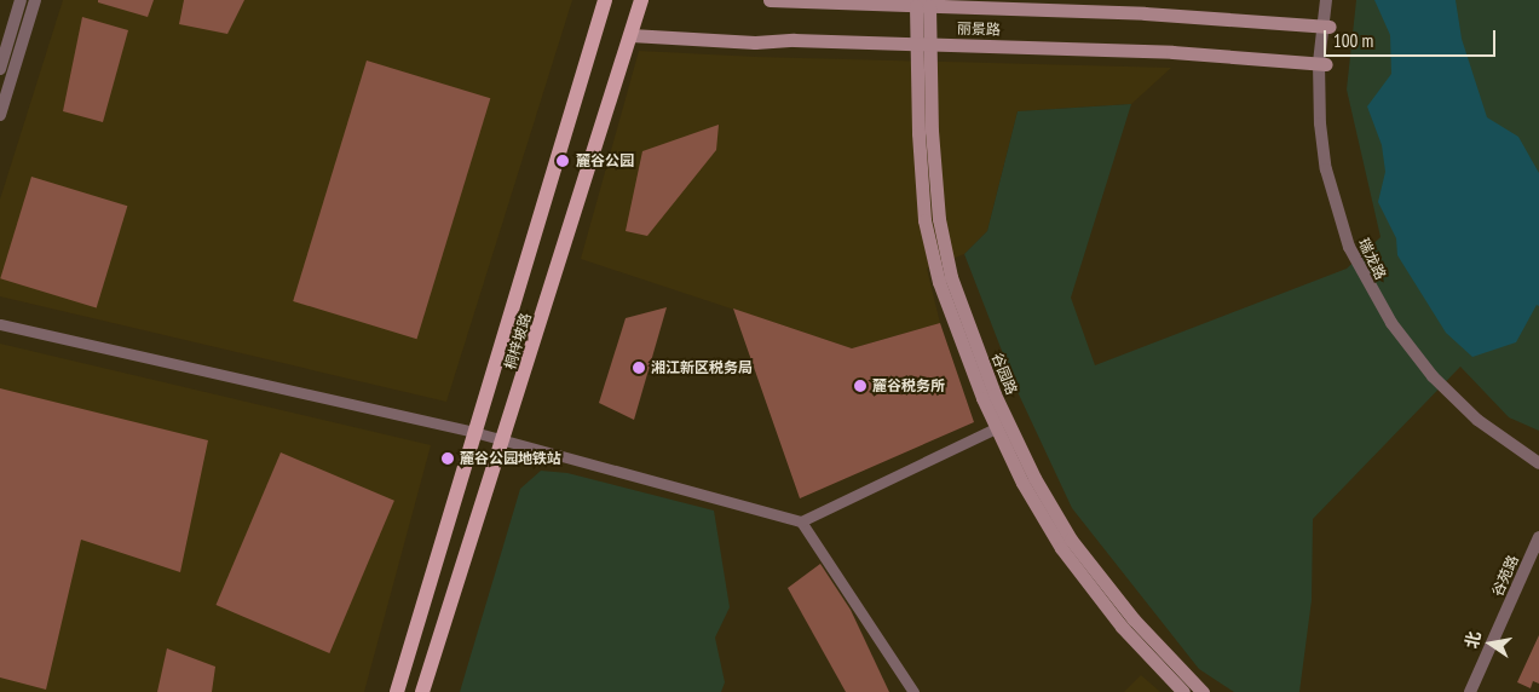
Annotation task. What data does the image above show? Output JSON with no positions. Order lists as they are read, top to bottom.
{
  "streets": {
    "main road": ["丽景路", "桐梓坡路", "谷园路"],
    "street": ["瑞龙路", "谷苑路"]
  },
  "crossings": [
    ["丽景路", "瑞龙路"],
    ["丽景路", "桐梓坡路"],
    ["丽景路", "谷园路"]
  ],
  "places": [
    "麓谷公园",
    "湘江新区税务局",
    "麓谷税务所",
    "麓谷公园地铁站"
  ],
  "scale_bar": "100 m",
  "north": "left"
}
